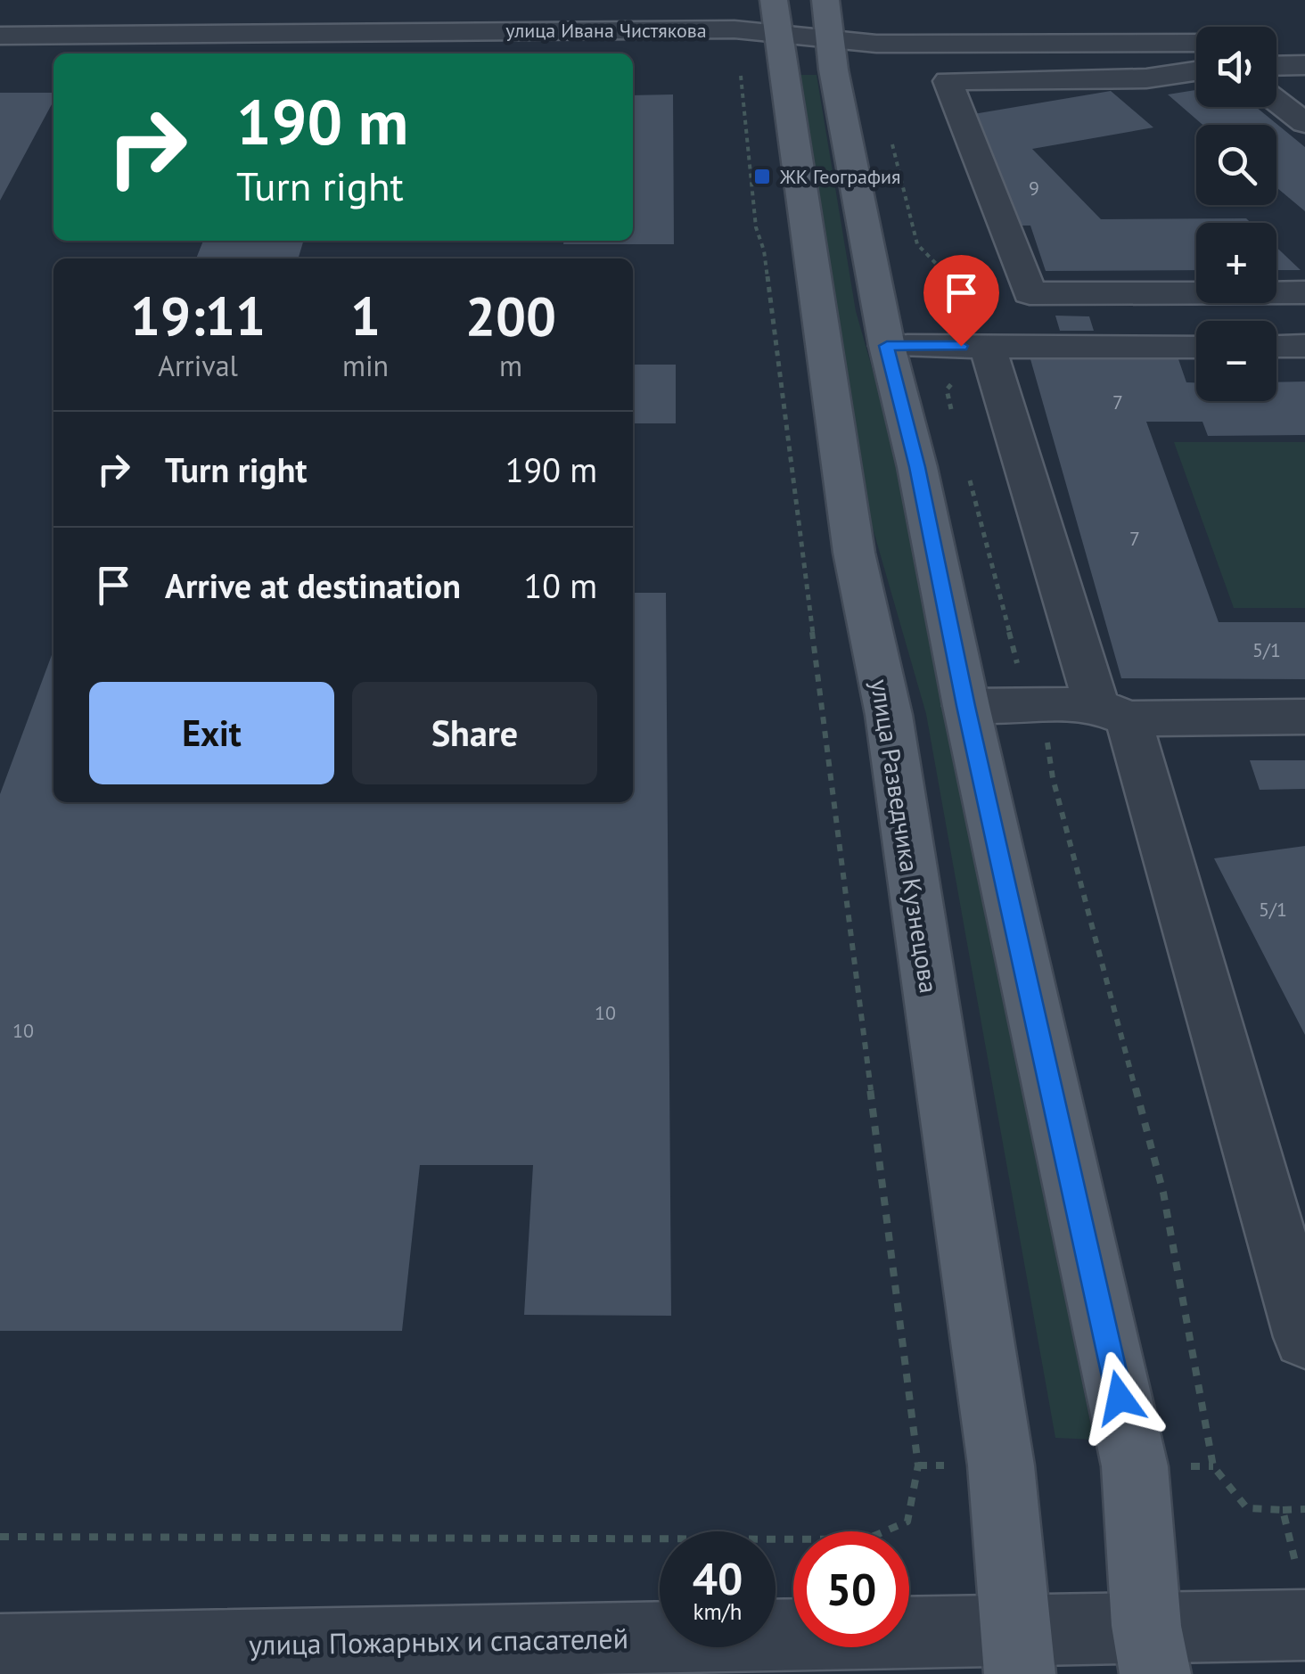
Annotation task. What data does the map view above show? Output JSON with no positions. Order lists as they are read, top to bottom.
{
  "streets": {
    "main road": ["улица Разведчика Кузнецова"],
    "street": ["улица Ивана Чистякова", "улица Пожарных и спасателей"]
  },
  "crossings": [
    ["улица Ивана Чистякова", "улица Разведчика Кузнецова"],
    ["улица Разведчика Кузнецова", "улица Пожарных и спасателей"]
  ],
  "places": {
    "transit": ["ЖК География"]
  },
  "house_numbers": [
    "9",
    "7",
    "7",
    "5/1",
    "5/1",
    "10",
    "10"
  ],
  "page": {
    "map_buttons": ["+", "−"],
    "turn": ["190 m", "Turn right"],
    "eta": [
      "19:11",
      "Arrival",
      "1",
      "min",
      "200",
      "m"
    ],
    "list": [
      {
        "name": "Turn right",
        "value": "190 m"
      },
      {
        "name": "Arrive at destination",
        "value": "10 m"
      }
    ],
    "buttons": ["Exit", "Share"],
    "speed": "40 km/h",
    "limit": "50"
  }
}
